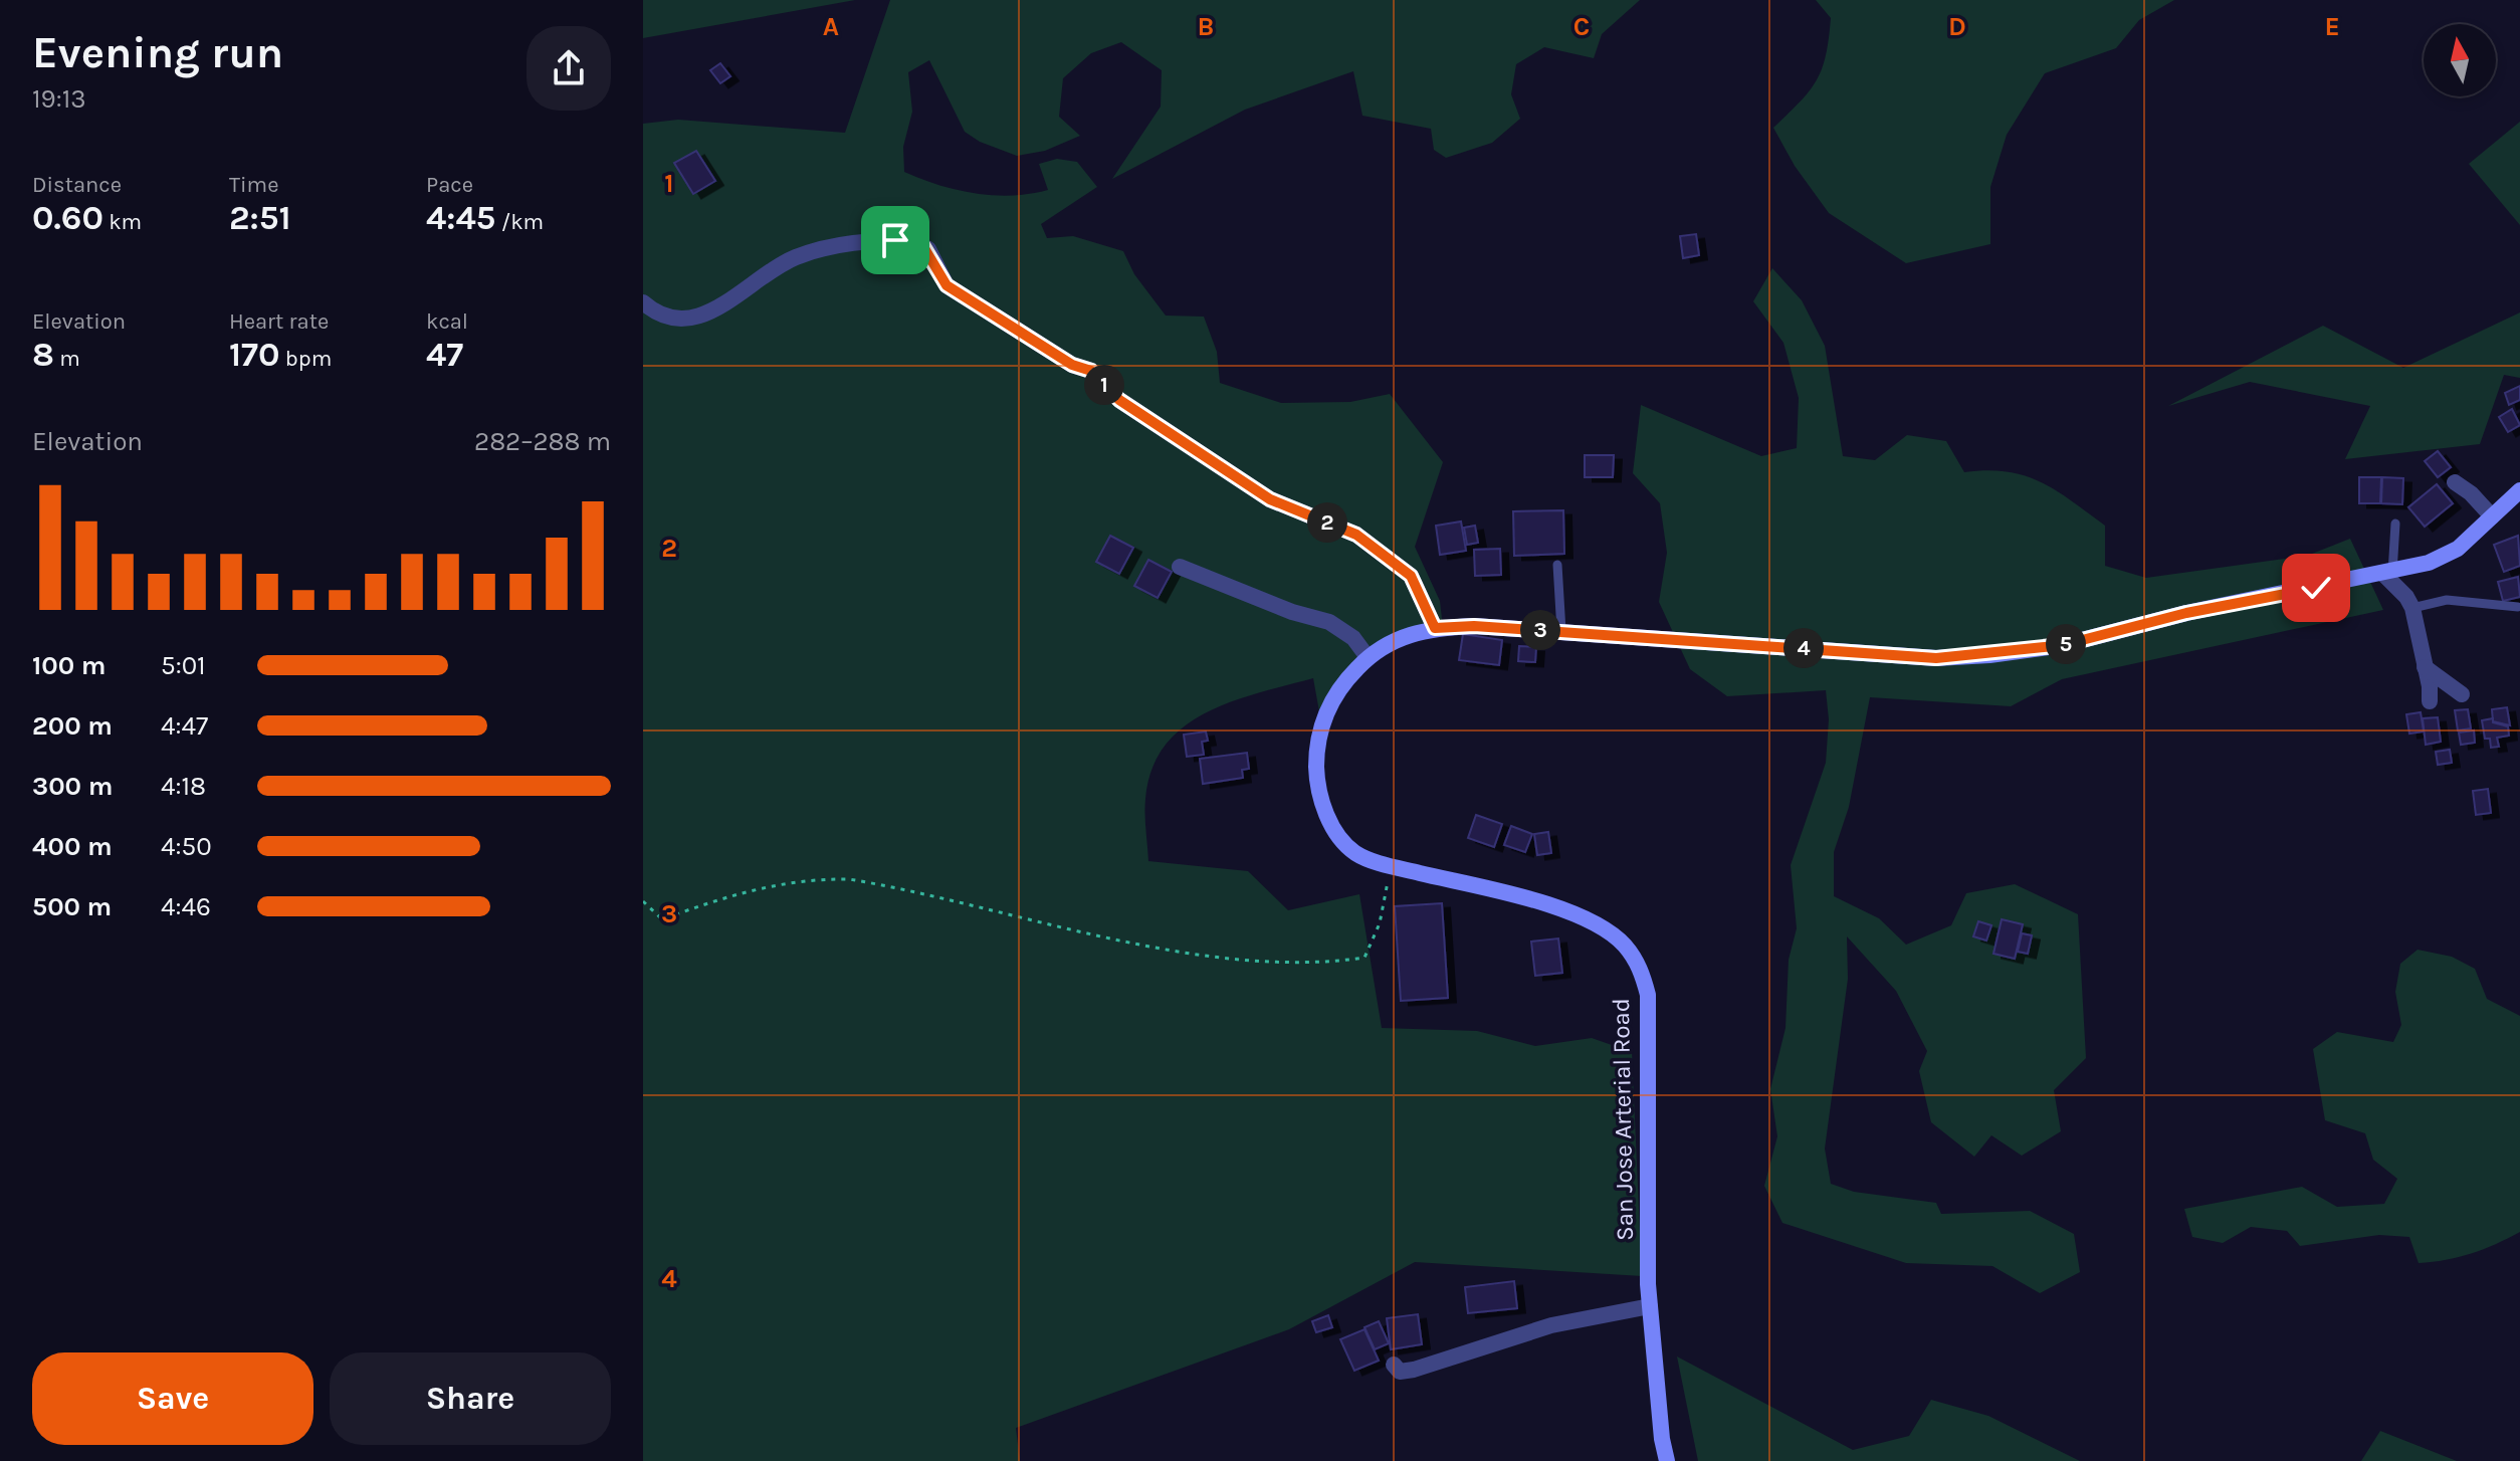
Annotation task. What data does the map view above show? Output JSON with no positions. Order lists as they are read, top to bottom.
{
  "streets": {
    "main road": ["San Jose Arterial Road"]
  },
  "north": "top",
  "page": {
    "heading": ["Evening run", "19:13"],
    "stats": [
      ["Distance", "0.60 km"],
      ["Time", "2:51"],
      ["Pace", "4:45 /km"],
      ["Elevation", "8 m"],
      ["Heart rate", "170 bpm"],
      ["kcal", "47"]
    ],
    "pins": [
      "1",
      "2",
      "3",
      "5",
      "4"
    ],
    "chart": ["Elevation", "282–288 m"],
    "list": [
      {
        "name": "100 m",
        "note": "5:01"
      },
      {
        "name": "200 m",
        "note": "4:47"
      },
      {
        "name": "300 m",
        "note": "4:18"
      },
      {
        "name": "400 m",
        "note": "4:50"
      },
      {
        "name": "500 m",
        "note": "4:46"
      }
    ],
    "buttons": ["Save", "Share"]
  },
  "grid": {
    "columns": [
      "A",
      "B",
      "C",
      "D",
      "E"
    ],
    "rows": [
      "1",
      "2",
      "3",
      "4"
    ]
  }
}
